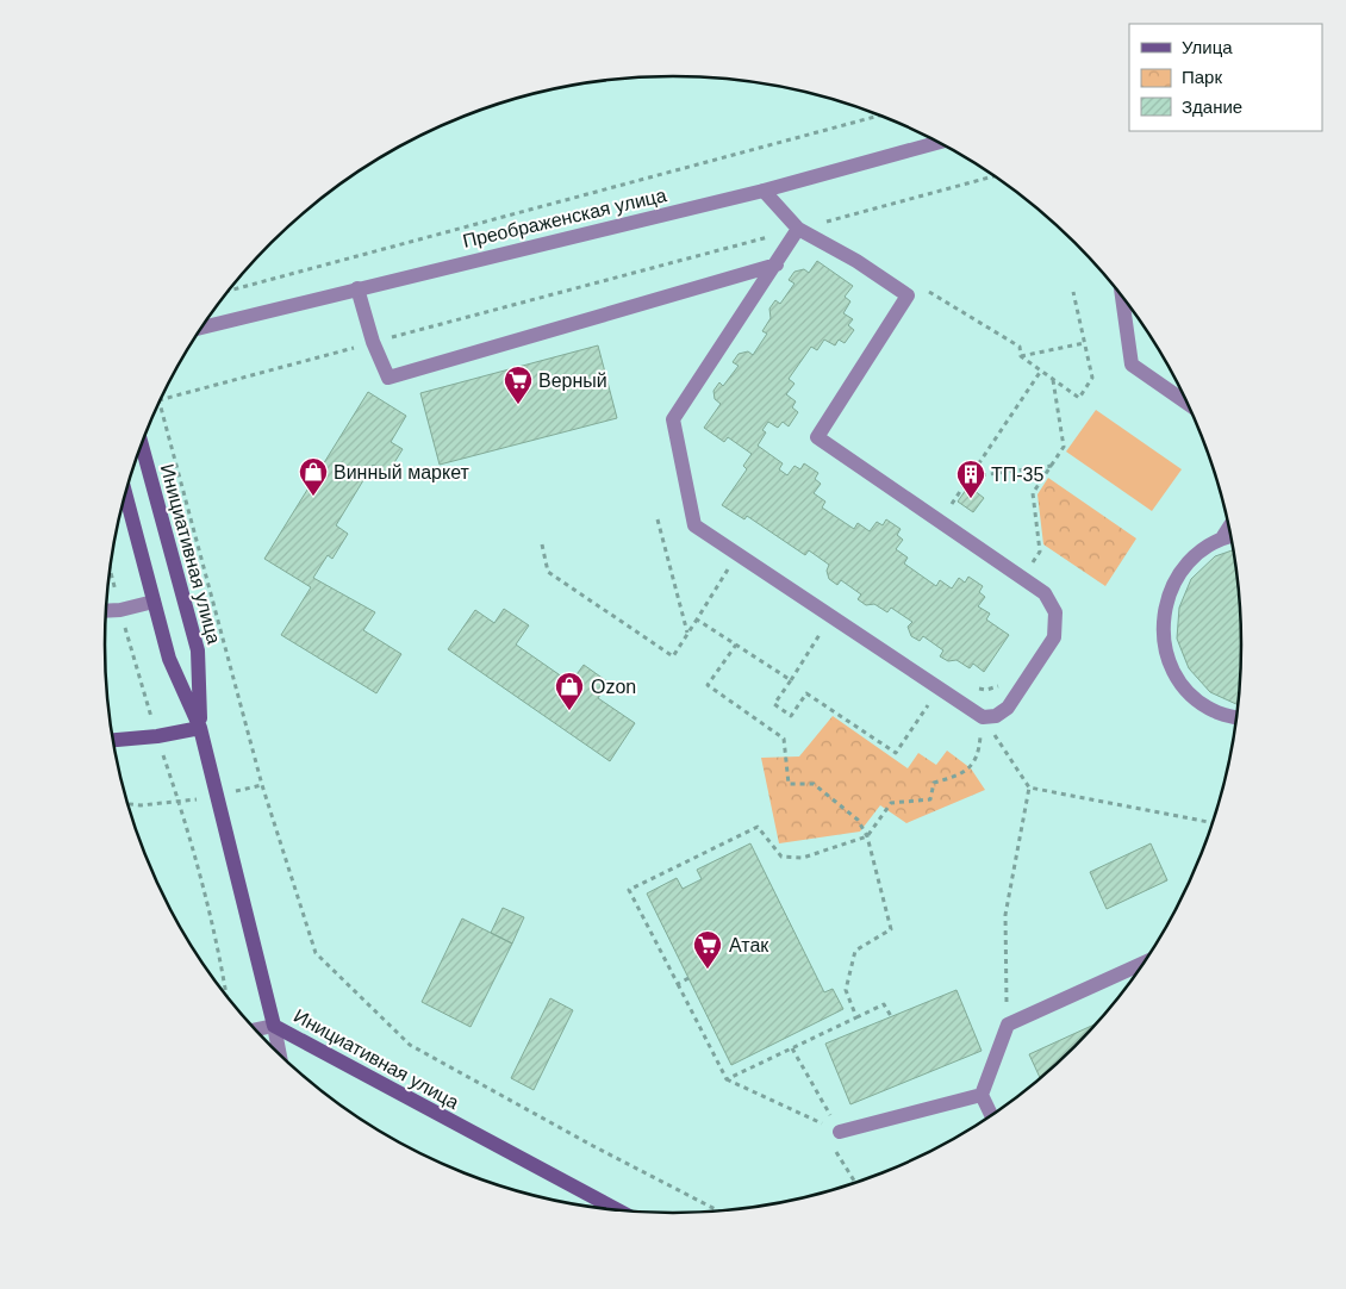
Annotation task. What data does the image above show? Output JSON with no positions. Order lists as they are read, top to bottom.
{
  "streets": {
    "main road": ["Инициативная улица"],
    "street": ["Преображенская улица"]
  },
  "places": {
    "supermarket": ["Верный", "Атак"],
    "shop": ["Винный маркет", "Ozon"],
    "building": ["ТП-35"]
  },
  "legend": ["Улица", "Парк", "Здание"]
}
